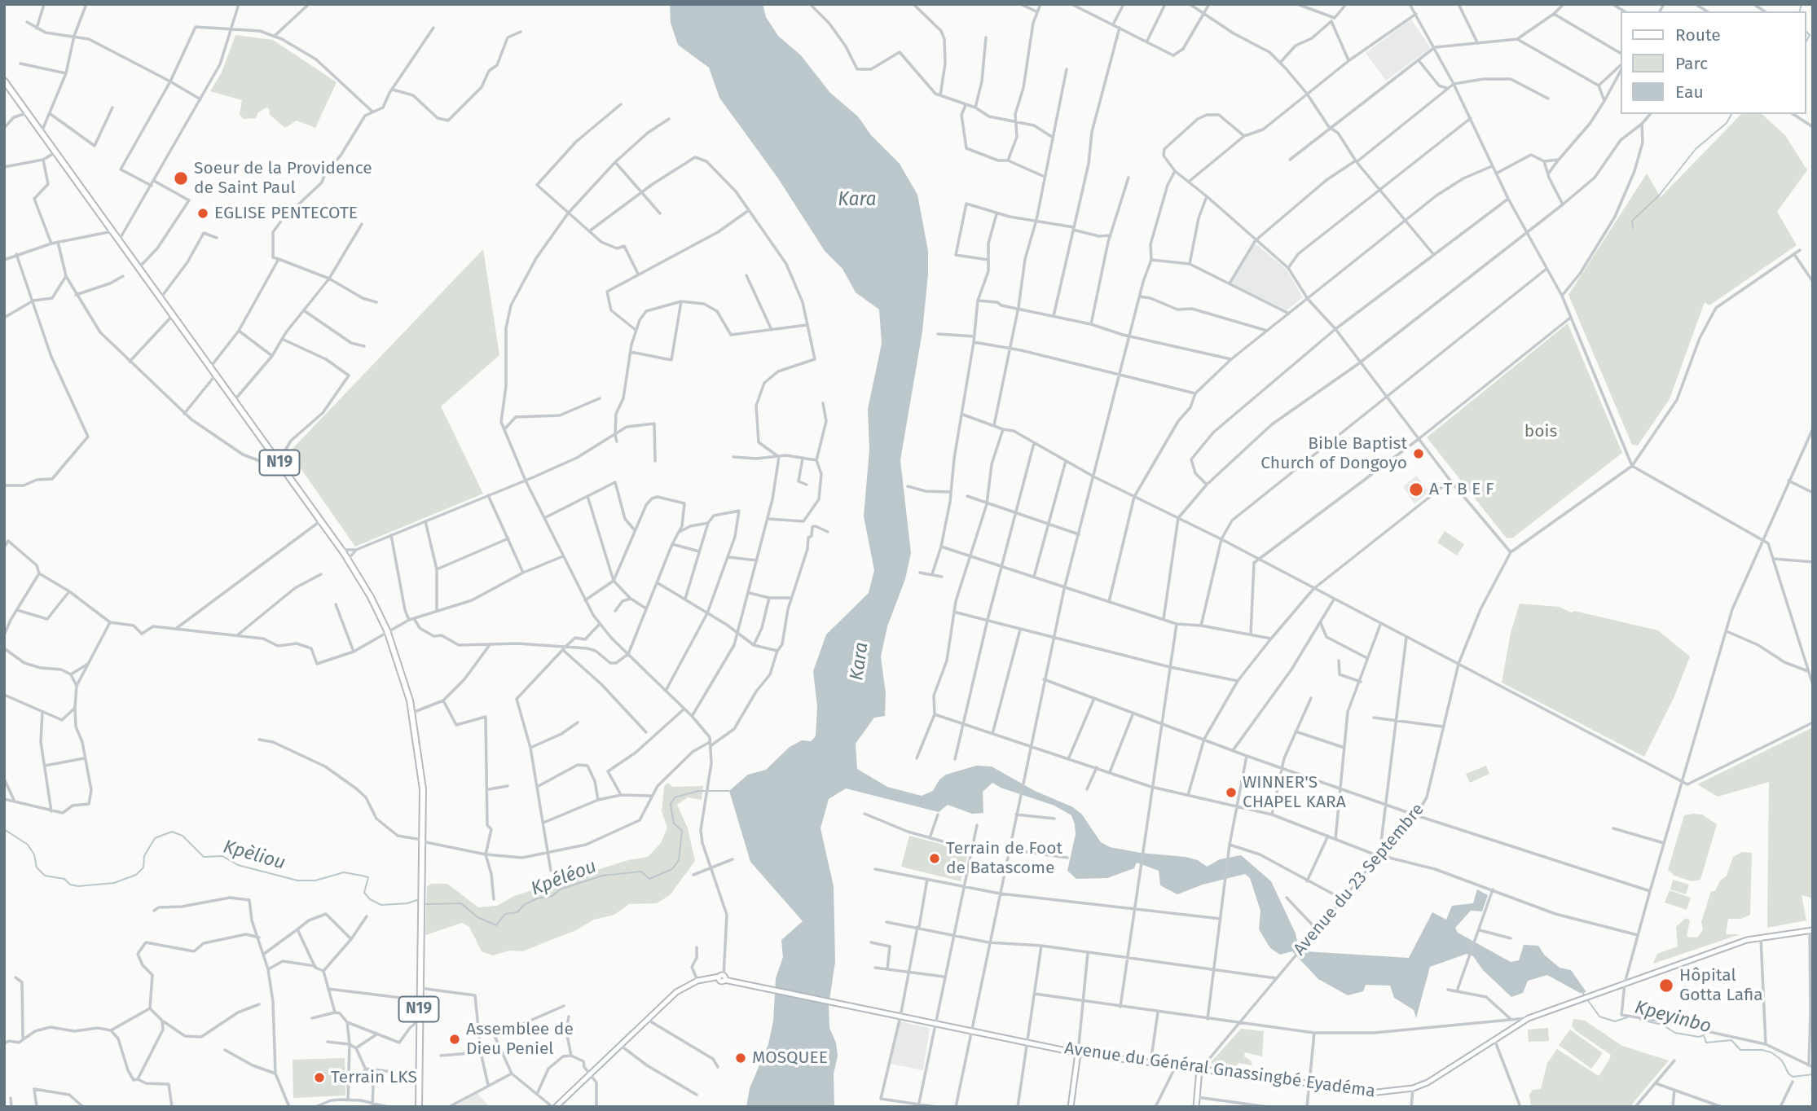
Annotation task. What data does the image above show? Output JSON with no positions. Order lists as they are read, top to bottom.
{
  "streets": {
    "main road": ["N19", "Avenue du Général Gnassingbé Eyadéma"],
    "street": ["Avenue du 23 Septembre"]
  },
  "crossings": [
    ["Avenue du 23 Septembre", "Avenue du Général Gnassingbé Eyadéma"]
  ],
  "water": [
    "Kara",
    "Kpèliou",
    "Kpéléou",
    "Kpeyinbo"
  ],
  "parks": ["bois"],
  "places": [
    "Soeur de la Providence de Saint Paul",
    "EGLISE PENTECOTE",
    "Bible Baptist Church of Dongoyo",
    "A T B E F",
    "WINNER'S CHAPEL KARA",
    "Terrain de Foot de Batascome",
    "Hôpital Gotta Lafia",
    "Assemblee de Dieu Peniel",
    "MOSQUEE",
    "Terrain LKS"
  ],
  "legend": ["Route", "Parc", "Eau"]
}
